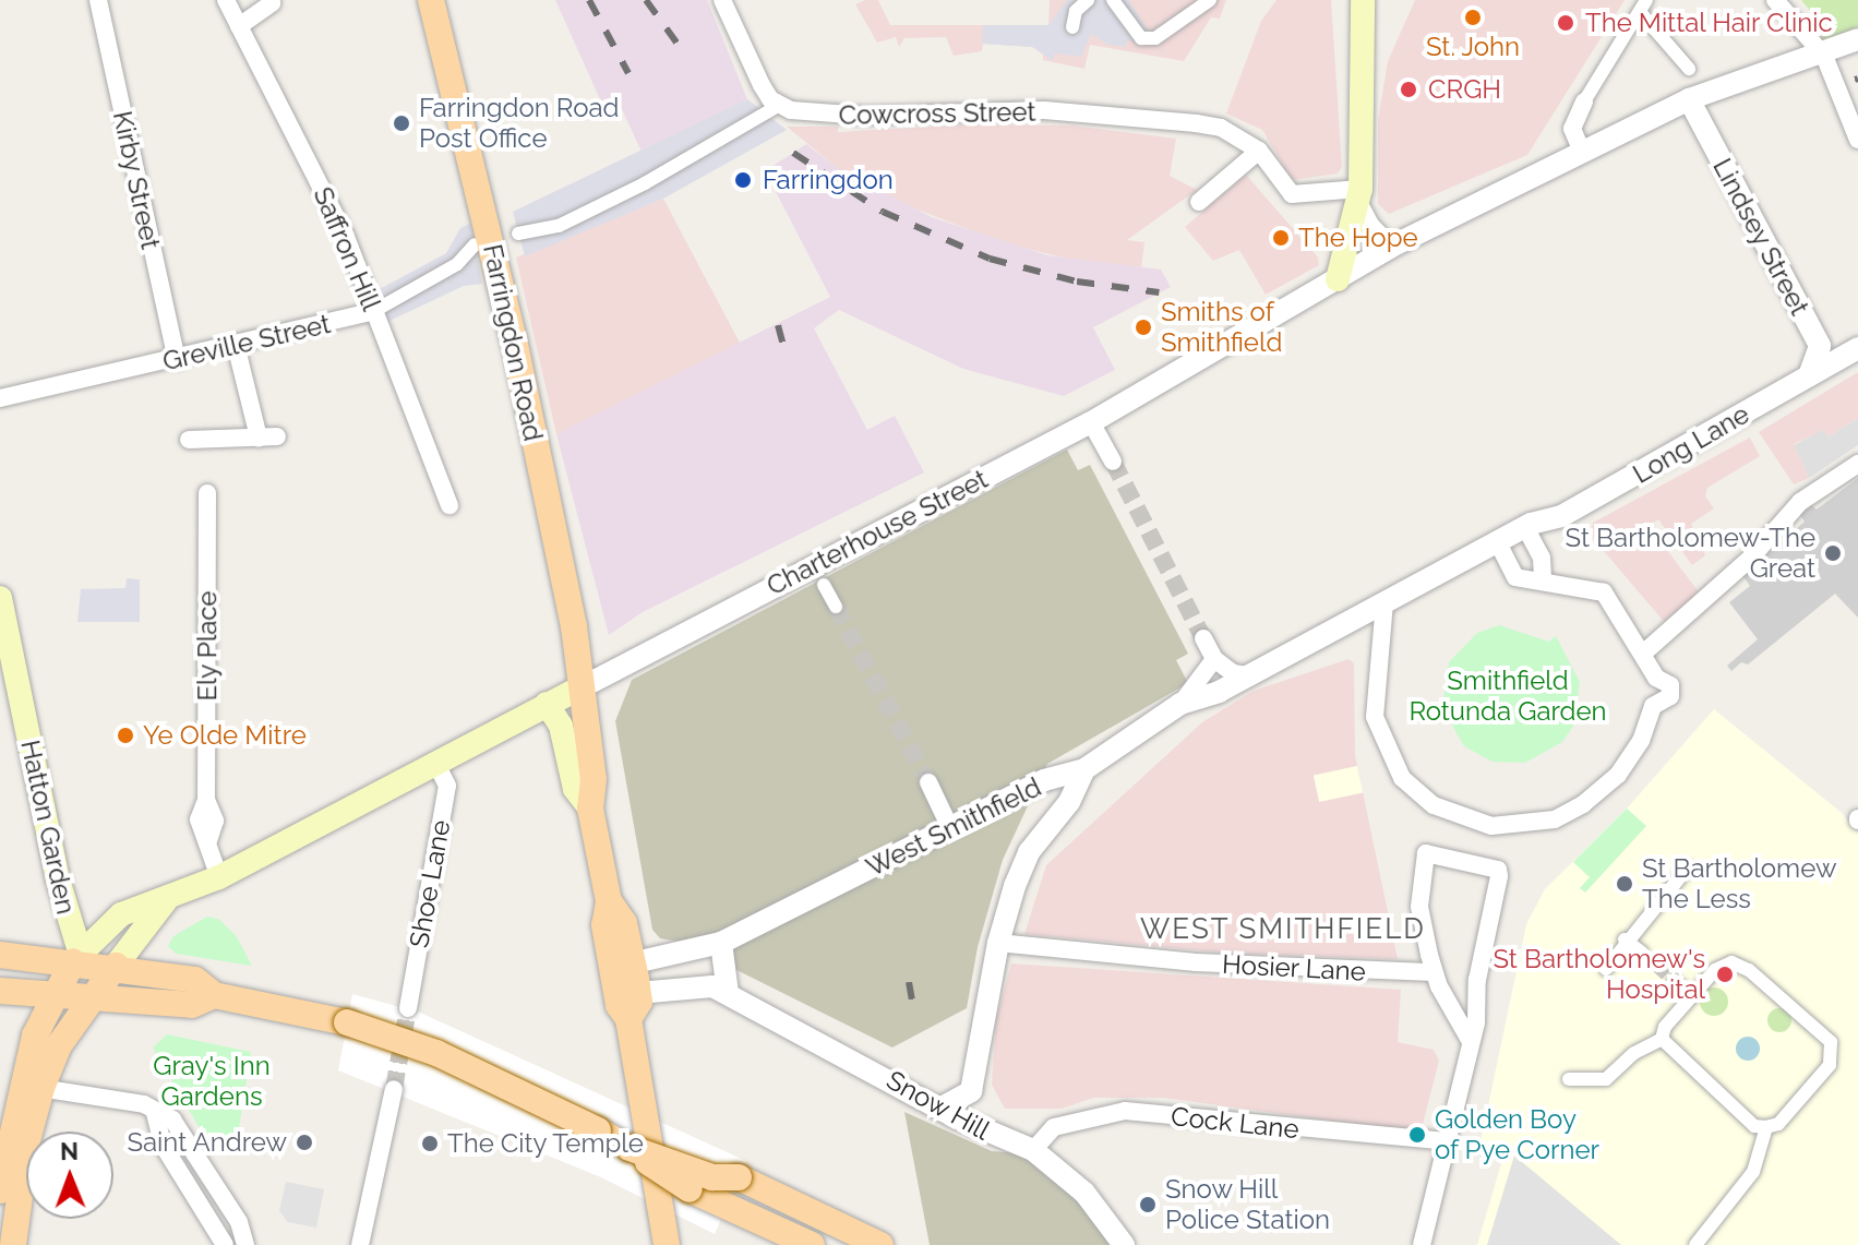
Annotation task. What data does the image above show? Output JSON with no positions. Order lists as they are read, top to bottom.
{
  "streets": {
    "main road": ["Farringdon Road", "Charterhouse Street", "Hatton Garden"],
    "street": [
      "Cowcross Street",
      "Kirby Street",
      "Lindsey Street",
      "Saffron Hill",
      "Greville Street",
      "Long Lane",
      "Ely Place",
      "West Smithfield",
      "Shoe Lane",
      "Hosier Lane",
      "Snow Hill",
      "Cock Lane"
    ]
  },
  "crossings": [
    ["Kirby Street", "Greville Street"],
    ["Lindsey Street", "Long Lane"],
    ["Lindsey Street", "Charterhouse Street"],
    ["Saffron Hill", "Greville Street"],
    ["Farringdon Road", "Charterhouse Street"],
    ["Farringdon Road", "West Smithfield"],
    ["Long Lane", "West Smithfield"],
    ["Charterhouse Street", "Ely Place"],
    ["Charterhouse Street", "Hatton Garden"],
    ["Charterhouse Street", "Shoe Lane"],
    ["Snow Hill", "Cock Lane"]
  ],
  "districts": ["WEST SMITHFIELD"],
  "parks": ["Smithfield Rotunda Garden", "Gray's Inn Gardens"],
  "places": [
    "St. John",
    "The Mittal Hair Clinic",
    "CRGH",
    "Farringdon Road Post Office",
    "Farringdon",
    "The Hope",
    "Smiths of Smithfield",
    "St Bartholomew-The Great",
    "Ye Olde Mitre",
    "St Bartholomew The Less",
    "St Bartholomew's Hospital",
    "Golden Boy of Pye Corner",
    "Saint Andrew",
    "The City Temple",
    "Snow Hill Police Station"
  ],
  "north": "top"
}
